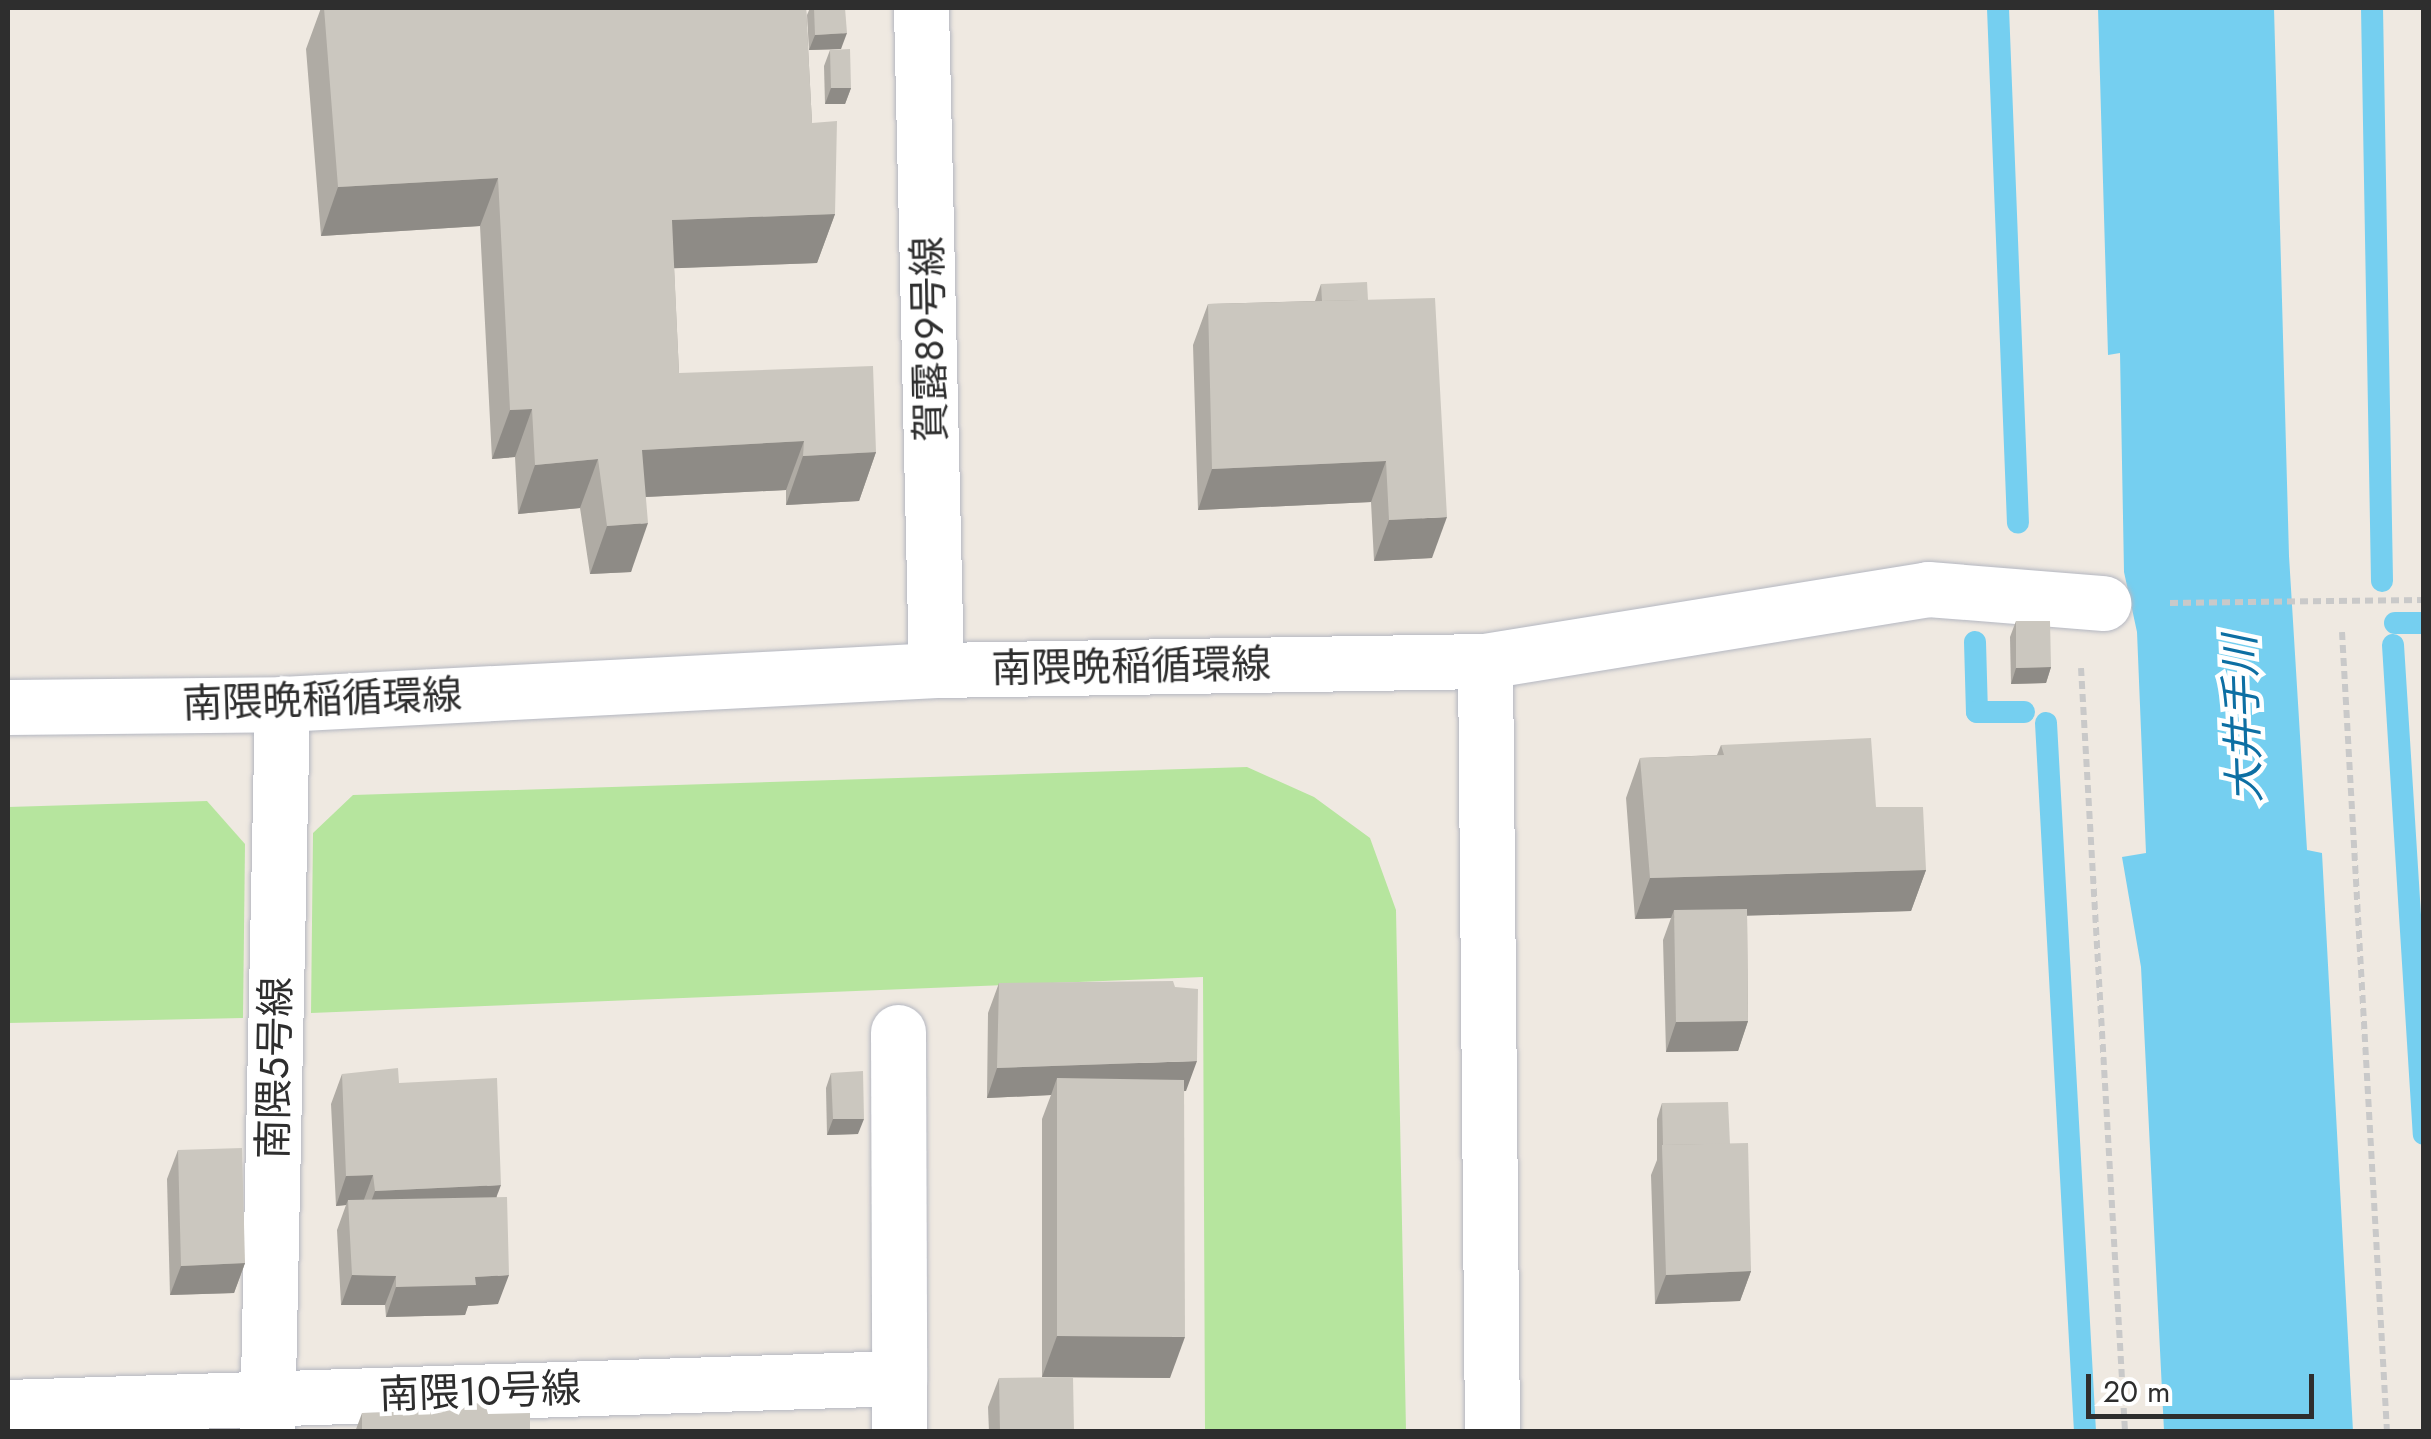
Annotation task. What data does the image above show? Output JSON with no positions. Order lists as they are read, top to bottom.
{
  "streets": {
    "street": [
      "賀露89号線",
      "南隈晩稲循環線",
      "南隈5号線",
      "南隈10号線"
    ]
  },
  "crossings": [
    ["賀露89号線", "南隈晩稲循環線"],
    ["南隈晩稲循環線", "南隈5号線"],
    ["南隈5号線", "南隈10号線"]
  ],
  "water": ["大井手川"],
  "scale_bar": "20 m"
}
